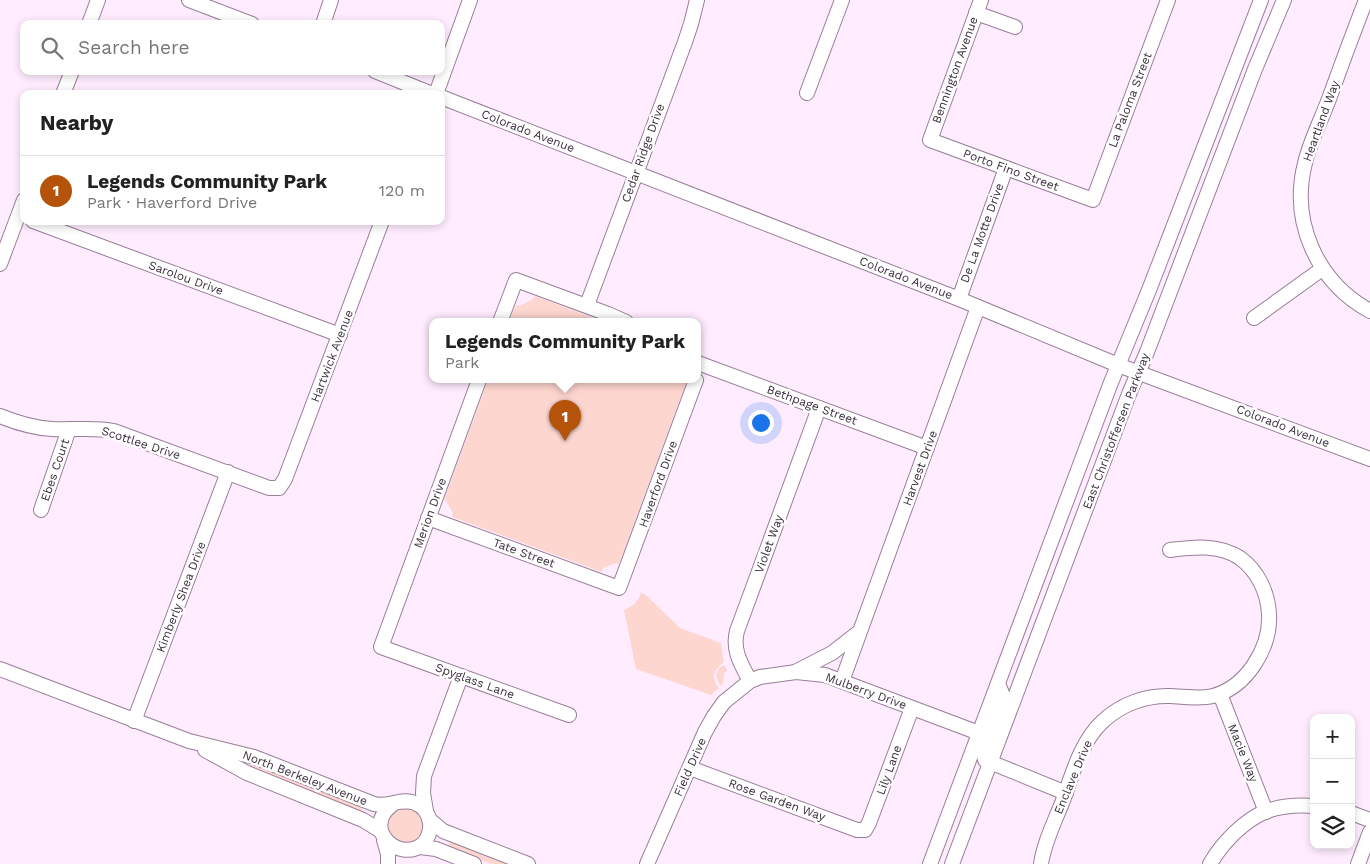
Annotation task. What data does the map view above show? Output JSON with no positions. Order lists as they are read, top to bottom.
{
  "streets": {
    "street": [
      "Bennington Avenue",
      "La Paloma Street",
      "Heartland Way",
      "Colorado Avenue",
      "Cedar Ridge Drive",
      "Porto Fino Street",
      "De La Motte Drive",
      "Sarolou Drive",
      "Hartwick Avenue",
      "Bethpage Street",
      "East Christoffersen Parkway",
      "Scottlee Drive",
      "Harvest Drive",
      "Ebes Court",
      "Haverford Drive",
      "Merion Drive",
      "Violet Way",
      "Tate Street",
      "Kimberly Shea Drive",
      "Spyglass Lane",
      "Mulberry Drive",
      "Macie Way",
      "Field Drive",
      "Lily Lane",
      "Enclave Drive",
      "North Berkeley Avenue",
      "Rose Garden Way"
    ]
  },
  "crossings": [
    ["Bennington Avenue", "Porto Fino Street"],
    ["La Paloma Street", "Porto Fino Street"],
    ["Colorado Avenue", "Cedar Ridge Drive"],
    ["Colorado Avenue", "De La Motte Drive"],
    ["Colorado Avenue", "East Christoffersen Parkway"],
    ["Colorado Avenue", "Harvest Drive"],
    ["Porto Fino Street", "De La Motte Drive"],
    ["Sarolou Drive", "Hartwick Avenue"],
    ["Hartwick Avenue", "Scottlee Drive"],
    ["Bethpage Street", "Harvest Drive"],
    ["Bethpage Street", "Violet Way"],
    ["East Christoffersen Parkway", "Mulberry Drive"],
    ["Scottlee Drive", "Ebes Court"],
    ["Scottlee Drive", "Kimberly Shea Drive"],
    ["Harvest Drive", "Mulberry Drive"],
    ["Haverford Drive", "Tate Street"],
    ["Merion Drive", "Tate Street"],
    ["Merion Drive", "Spyglass Lane"],
    ["Violet Way", "Mulberry Drive"],
    ["Violet Way", "Field Drive"],
    ["Kimberly Shea Drive", "North Berkeley Avenue"],
    ["Mulberry Drive", "Field Drive"],
    ["Mulberry Drive", "Lily Lane"],
    ["Macie Way", "Enclave Drive"],
    ["Field Drive", "Rose Garden Way"],
    ["Lily Lane", "Rose Garden Way"]
  ],
  "page": {
    "search": "Search here",
    "heading": "Nearby",
    "list": [
      {
        "mark": "1",
        "name": "Legends Community Park",
        "note": "Park · Haverford Drive",
        "value": "120 m"
      }
    ],
    "popup": ["Legends Community Park", "Park"],
    "pins": "1",
    "map_buttons": ["+", "−"]
  }
}
